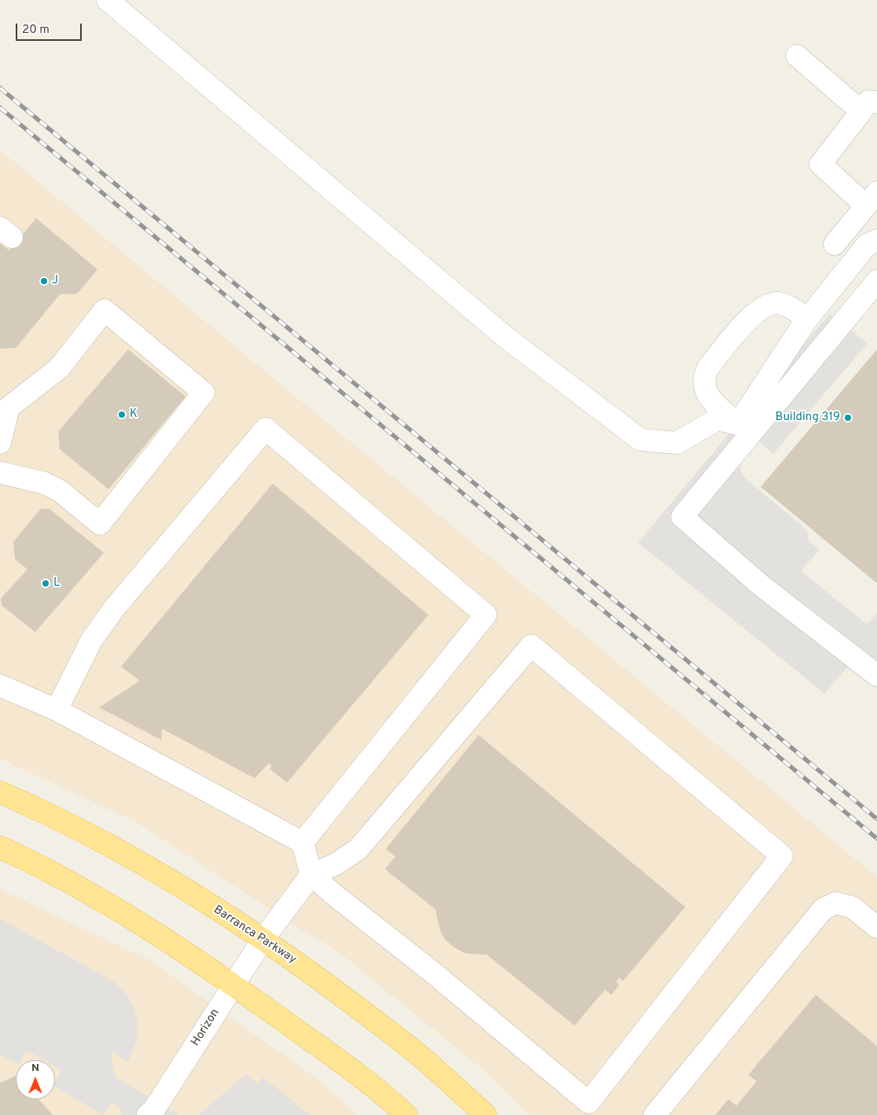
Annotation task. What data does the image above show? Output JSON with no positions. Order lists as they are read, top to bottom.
{
  "streets": {
    "main road": ["Barranca Parkway"],
    "street": ["Horizon"]
  },
  "crossings": [
    ["Barranca Parkway", "Horizon"]
  ],
  "places": [
    "J",
    "K",
    "Building 319",
    "L"
  ],
  "scale_bar": "20 m",
  "north": "top"
}
